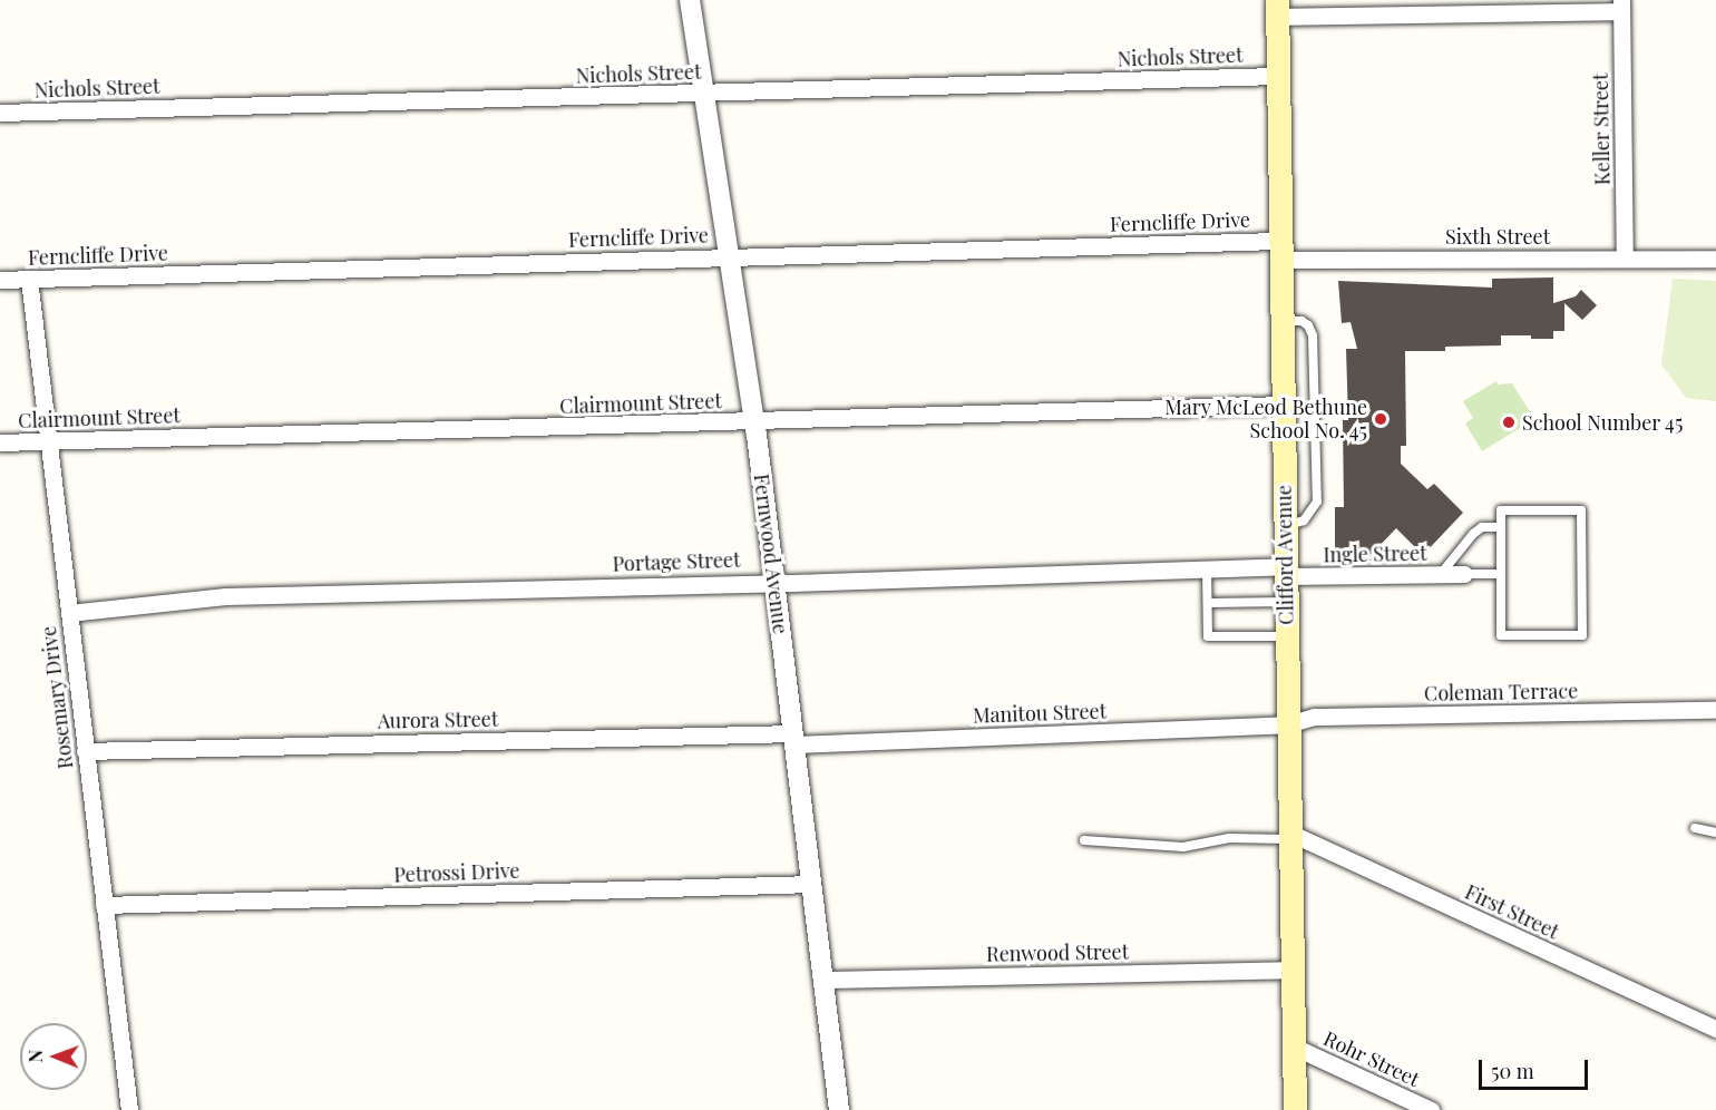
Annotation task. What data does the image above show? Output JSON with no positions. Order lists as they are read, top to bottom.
{
  "streets": {
    "main road": ["Clifford Avenue"],
    "street": [
      "Nichols Street",
      "Keller Street",
      "Ferncliffe Drive",
      "Sixth Street",
      "Clairmount Street",
      "Fernwood Avenue",
      "Ingle Street",
      "Portage Street",
      "Coleman Terrace",
      "Rosemary Drive",
      "Manitou Street",
      "Aurora Street",
      "Petrossi Drive",
      "First Street",
      "Renwood Street",
      "Rohr Street"
    ]
  },
  "crossings": [
    ["Nichols Street", "Fernwood Avenue"],
    ["Nichols Street", "Clifford Avenue"],
    ["Keller Street", "Sixth Street"],
    ["Ferncliffe Drive", "Sixth Street"],
    ["Ferncliffe Drive", "Fernwood Avenue"],
    ["Ferncliffe Drive", "Clifford Avenue"],
    ["Ferncliffe Drive", "Rosemary Drive"],
    ["Sixth Street", "Clifford Avenue"],
    ["Clairmount Street", "Fernwood Avenue"],
    ["Clairmount Street", "Clifford Avenue"],
    ["Clairmount Street", "Rosemary Drive"],
    ["Fernwood Avenue", "Portage Street"],
    ["Fernwood Avenue", "Manitou Street"],
    ["Fernwood Avenue", "Aurora Street"],
    ["Fernwood Avenue", "Petrossi Drive"],
    ["Fernwood Avenue", "Renwood Street"],
    ["Ingle Street", "Clifford Avenue"],
    ["Ingle Street", "Portage Street"],
    ["Clifford Avenue", "Portage Street"],
    ["Clifford Avenue", "Coleman Terrace"],
    ["Clifford Avenue", "Manitou Street"],
    ["Clifford Avenue", "First Street"],
    ["Clifford Avenue", "Renwood Street"],
    ["Clifford Avenue", "Rohr Street"],
    ["Portage Street", "Rosemary Drive"],
    ["Coleman Terrace", "Manitou Street"],
    ["Rosemary Drive", "Aurora Street"],
    ["Rosemary Drive", "Petrossi Drive"],
    ["Manitou Street", "Aurora Street"]
  ],
  "places": ["Mary McLeod Bethune School No. 45", "School Number 45"],
  "scale_bar": "50 m",
  "north": "left"
}
